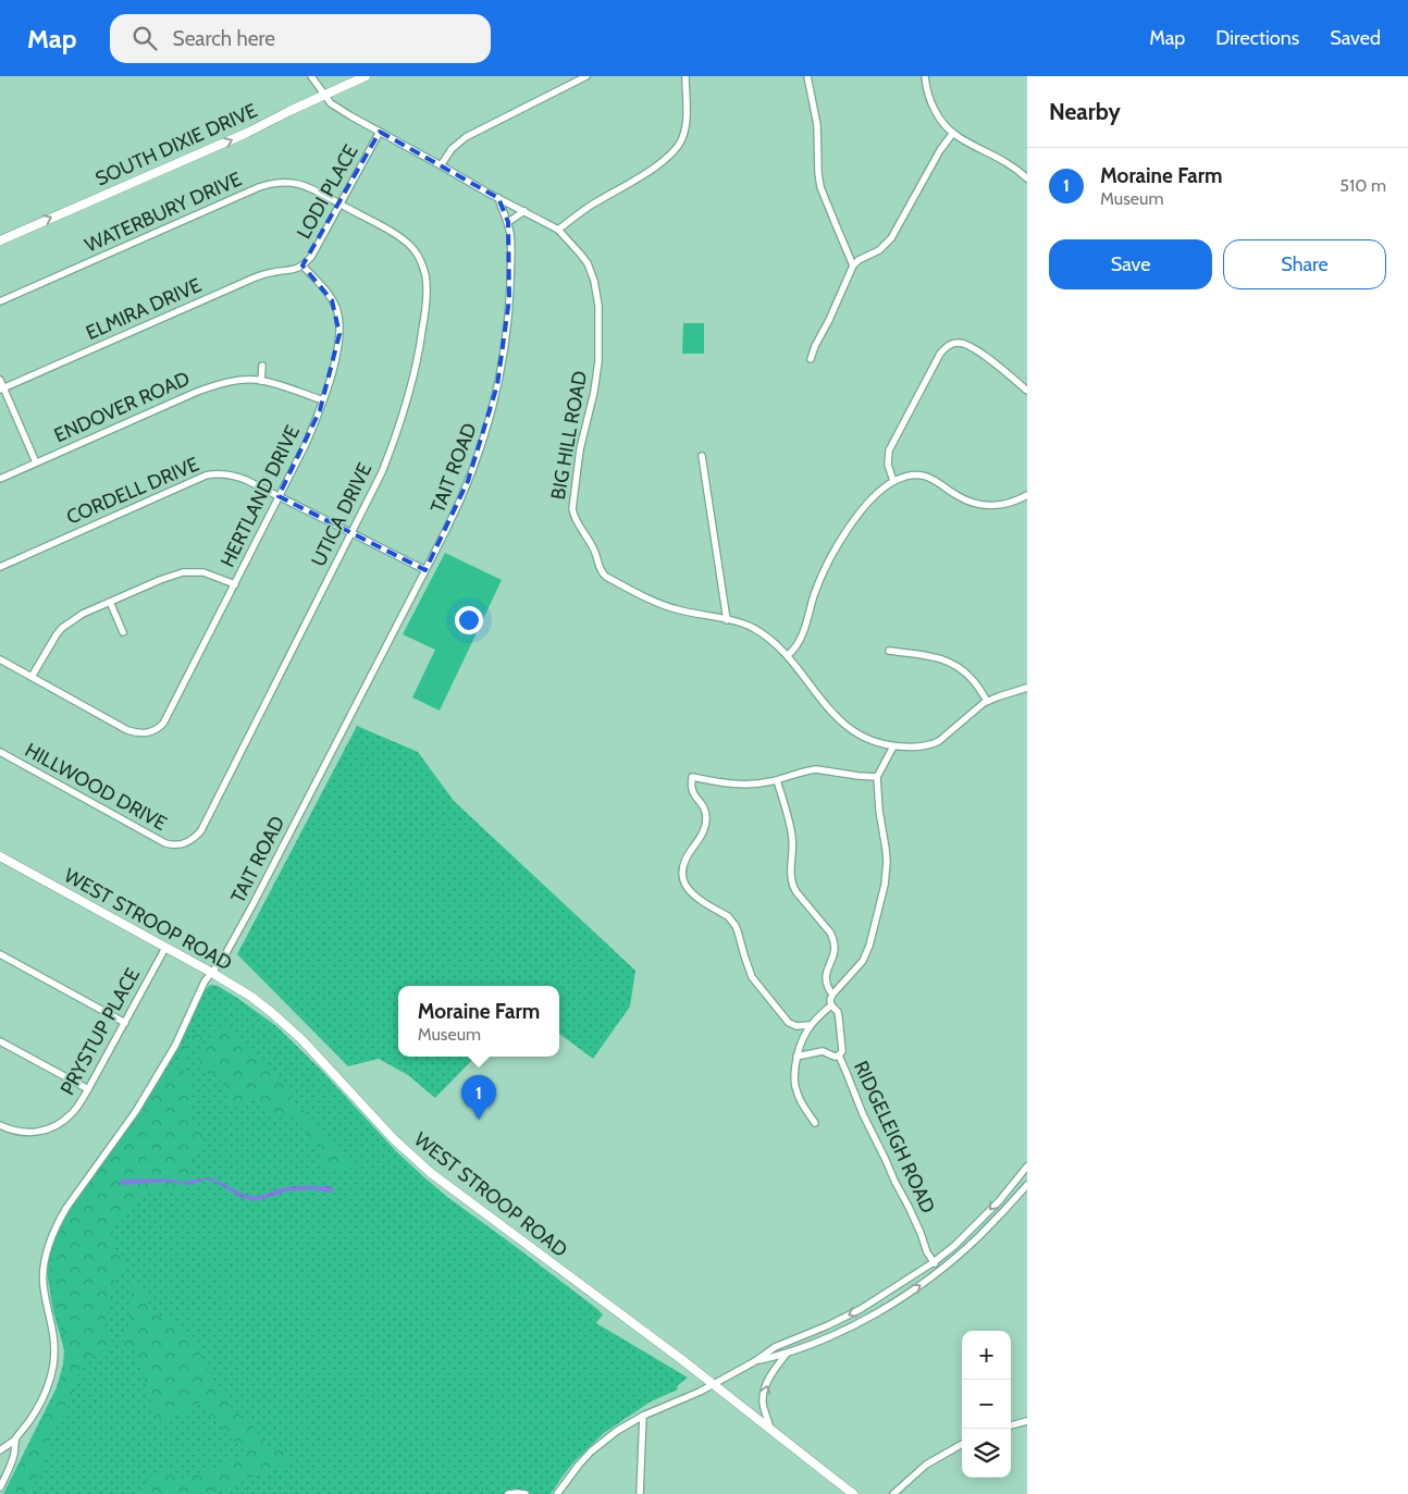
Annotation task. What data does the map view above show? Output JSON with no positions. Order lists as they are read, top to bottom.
{
  "streets": {
    "main road": ["SOUTH DIXIE DRIVE", "WEST STROOP ROAD"],
    "street": [
      "LODI PLACE",
      "WATERBURY DRIVE",
      "ELMIRA DRIVE",
      "ENDOVER ROAD",
      "BIG HILL ROAD",
      "TAIT ROAD",
      "CORDELL DRIVE",
      "HERTLAND DRIVE",
      "UTICA DRIVE",
      "HILLWOOD DRIVE",
      "PRYSTUP PLACE",
      "RIDGELEIGH ROAD"
    ]
  },
  "crossings": [
    ["SOUTH DIXIE DRIVE", "BIG HILL ROAD"],
    ["LODI PLACE", "WATERBURY DRIVE"],
    ["LODI PLACE", "ELMIRA DRIVE"],
    ["LODI PLACE", "BIG HILL ROAD"],
    ["LODI PLACE", "HERTLAND DRIVE"],
    ["LODI PLACE", "UTICA DRIVE"],
    ["WATERBURY DRIVE", "UTICA DRIVE"],
    ["ELMIRA DRIVE", "HERTLAND DRIVE"],
    ["ENDOVER ROAD", "HERTLAND DRIVE"],
    ["BIG HILL ROAD", "TAIT ROAD"],
    ["TAIT ROAD", "CORDELL DRIVE"],
    ["TAIT ROAD", "WEST STROOP ROAD"],
    ["CORDELL DRIVE", "HERTLAND DRIVE"],
    ["CORDELL DRIVE", "UTICA DRIVE"],
    ["UTICA DRIVE", "HILLWOOD DRIVE"],
    ["WEST STROOP ROAD", "PRYSTUP PLACE"]
  ],
  "one_way": ["SOUTH DIXIE DRIVE"],
  "page": {
    "header": "Map",
    "search": "Search here",
    "nav": ["Map", "Directions", "Saved"],
    "heading": "Nearby",
    "list": [
      {
        "mark": "1",
        "name": "Moraine Farm",
        "note": "Museum",
        "value": "510 m"
      }
    ],
    "buttons": ["Save", "Share"],
    "popup": ["Moraine Farm", "Museum"],
    "pins": "1",
    "map_buttons": ["+", "−"]
  }
}
